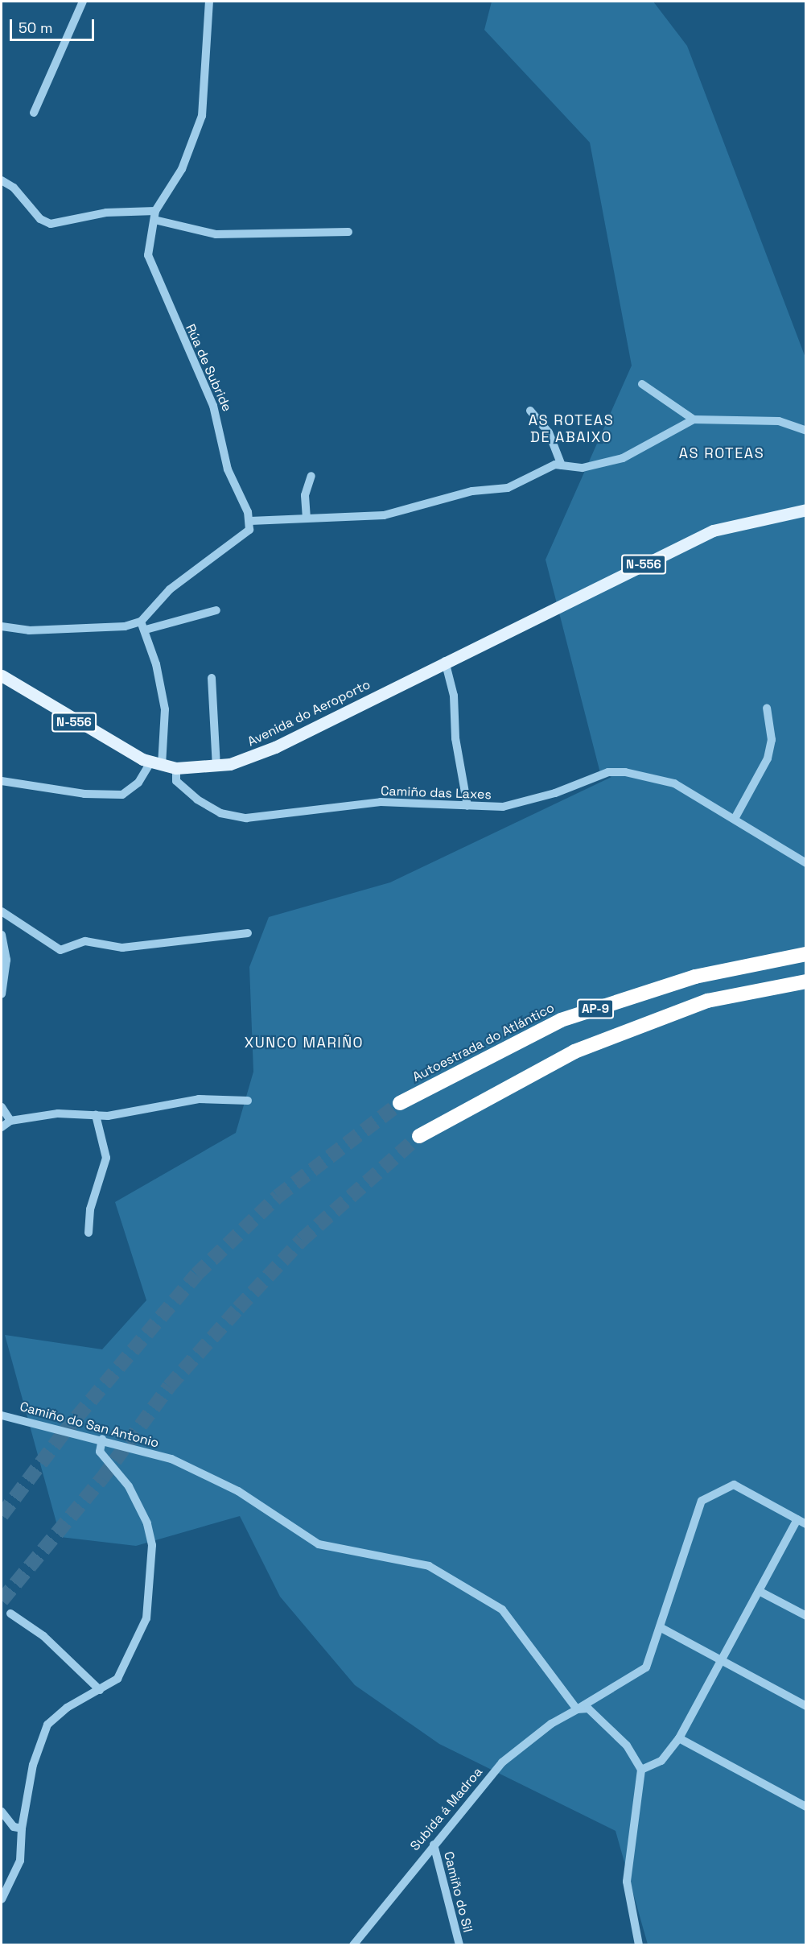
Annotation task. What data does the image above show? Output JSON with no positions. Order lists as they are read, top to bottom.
{
  "streets": {
    "highway": ["AP-9", "Autoestrada do Atlántico"],
    "main road": ["N-556", "Avenida do Aeroporto"],
    "street": [
      "Rúa de Subride",
      "Camiño das Laxes",
      "Camiño do San Antonio",
      "Subida á Madroa",
      "Camiño do Sil"
    ]
  },
  "crossings": [
    ["Avenida do Aeroporto", "Camiño das Laxes"],
    ["Camiño do San Antonio", "Subida á Madroa"],
    ["Subida á Madroa", "Camiño do Sil"]
  ],
  "districts": ["AS ROTEAS DE ABAIXO", "AS ROTEAS", "XUNCO MARIÑO"],
  "scale_bar": "50 m"
}
